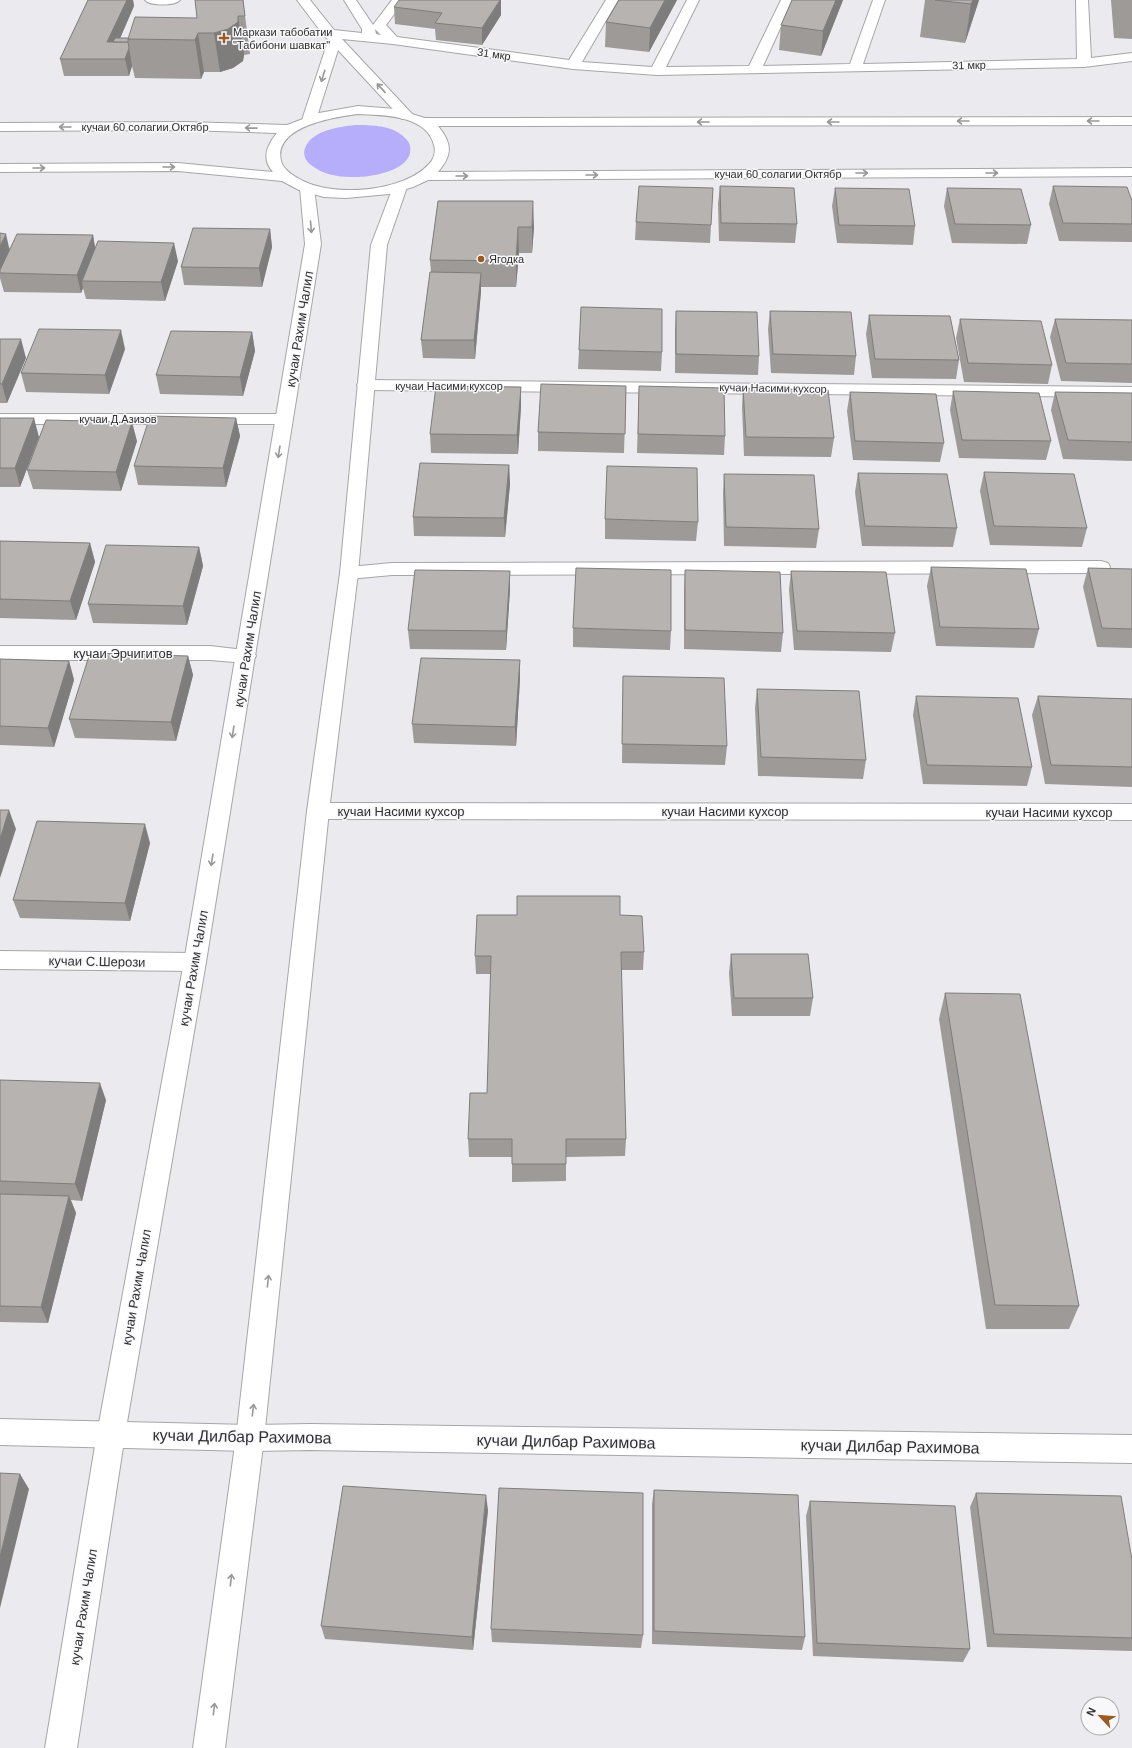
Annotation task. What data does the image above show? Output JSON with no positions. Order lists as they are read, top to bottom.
{
  "streets": {
    "main road": [
      "31 мкр",
      "кучаи 60 солагии Октябр",
      "кучаи Рахим Чалил",
      "кучаи Насими кухсор",
      "кучаи Д.Азизов",
      "кучаи Эрчигитов",
      "кучаи С.Шерози",
      "кучаи Дилбар Рахимова"
    ]
  },
  "crossings": [
    ["кучаи Рахим Чалил", "кучаи Д.Азизов"],
    ["кучаи Рахим Чалил", "кучаи Эрчигитов"],
    ["кучаи Рахим Чалил", "кучаи С.Шерози"],
    ["кучаи Рахим Чалил", "кучаи Дилбар Рахимова"]
  ],
  "places": {
    "health": ["Маркази табобатии \"Табибони шавкат\""],
    "other": ["Ягодка"]
  },
  "north": "top left"
}
